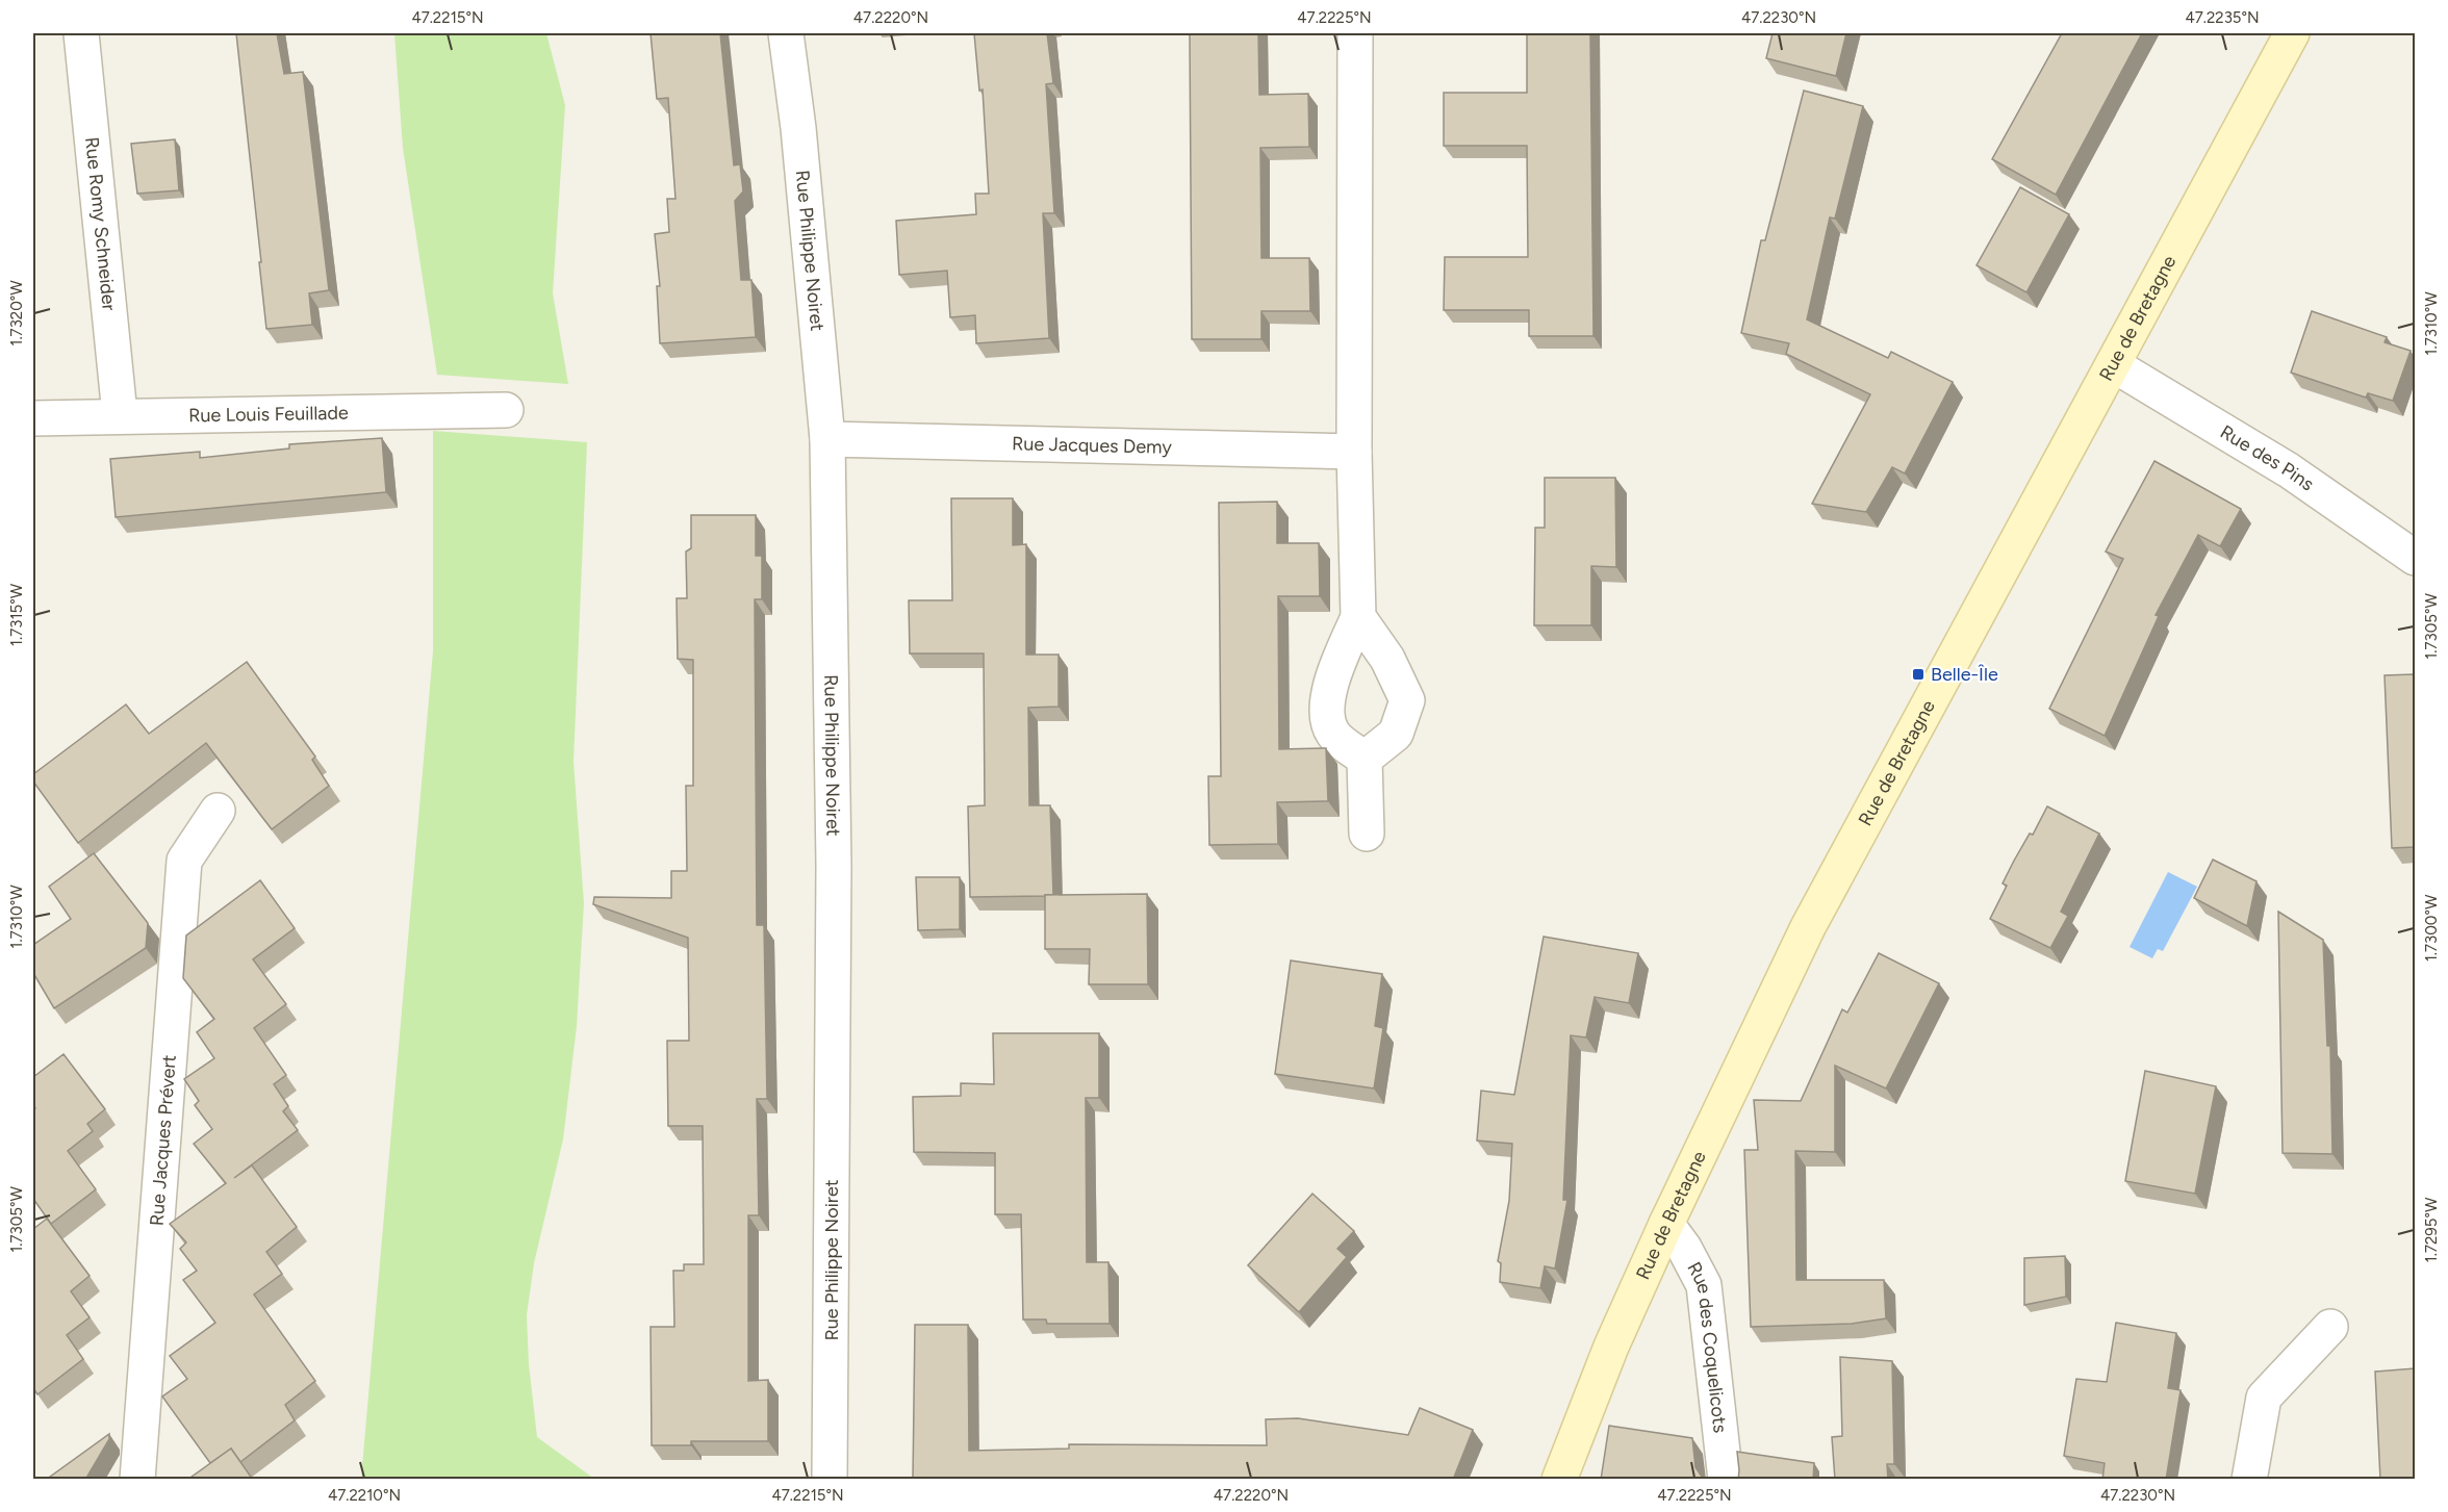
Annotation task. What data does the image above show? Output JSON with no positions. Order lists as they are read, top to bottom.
{
  "streets": {
    "main road": ["Rue de Bretagne"],
    "street": [
      "Rue Romy Schneider",
      "Rue Philippe Noiret",
      "Rue Louis Feuillade",
      "Rue Jacques Demy",
      "Rue des Pins",
      "Rue Jacques Prévert",
      "Rue des Coquelicots"
    ]
  },
  "crossings": [
    ["Rue Romy Schneider", "Rue Louis Feuillade"],
    ["Rue Philippe Noiret", "Rue Jacques Demy"],
    ["Rue de Bretagne", "Rue des Pins"],
    ["Rue de Bretagne", "Rue des Coquelicots"]
  ],
  "places": {
    "transit": ["Belle-Île"]
  },
  "coordinates": [
    "47.2215°N",
    "47.2220°N",
    "47.2225°N",
    "47.2230°N",
    "47.2235°N",
    "1.7320°W",
    "1.7310°W",
    "1.7315°W",
    "1.7305°W",
    "1.7300°W",
    "1.7295°W",
    "47.2210°N"
  ]
}
